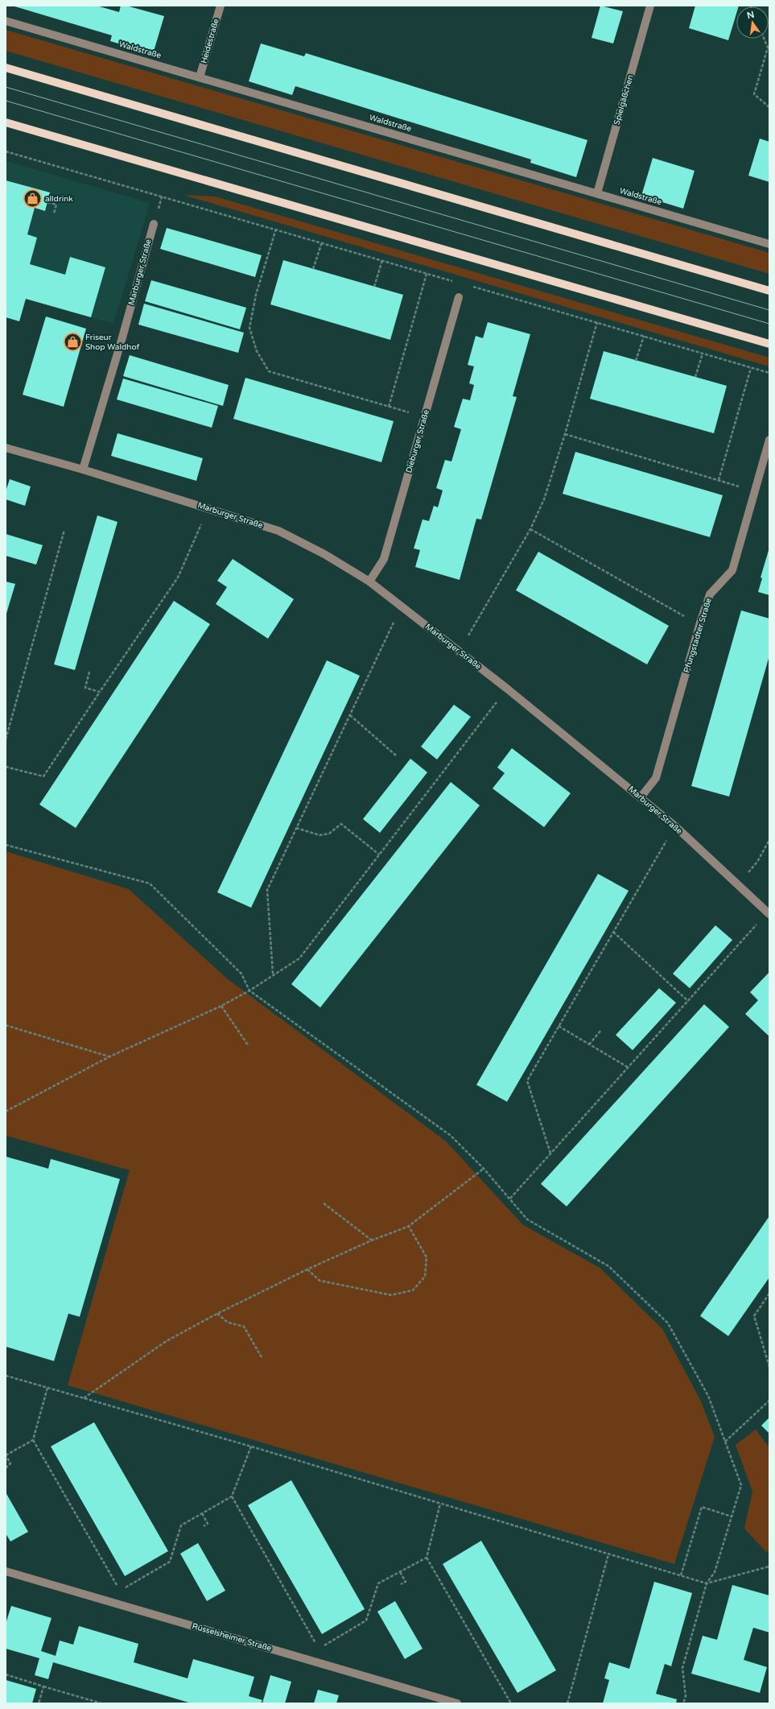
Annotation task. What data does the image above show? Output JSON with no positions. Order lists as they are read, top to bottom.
{
  "streets": {
    "street": [
      "Heidestraße",
      "Waldstraße",
      "Spielgäßchen",
      "Marburger Straße",
      "Dieburger Straße",
      "Pfungstadter Straße",
      "Rüsselsheimer Straße"
    ]
  },
  "crossings": [
    ["Heidestraße", "Waldstraße"],
    ["Waldstraße", "Spielgäßchen"],
    ["Marburger Straße", "Dieburger Straße"],
    ["Marburger Straße", "Pfungstadter Straße"]
  ],
  "places": {
    "shop": ["alldrink", "Friseur Shop Waldhof"]
  },
  "north": "top"
}
